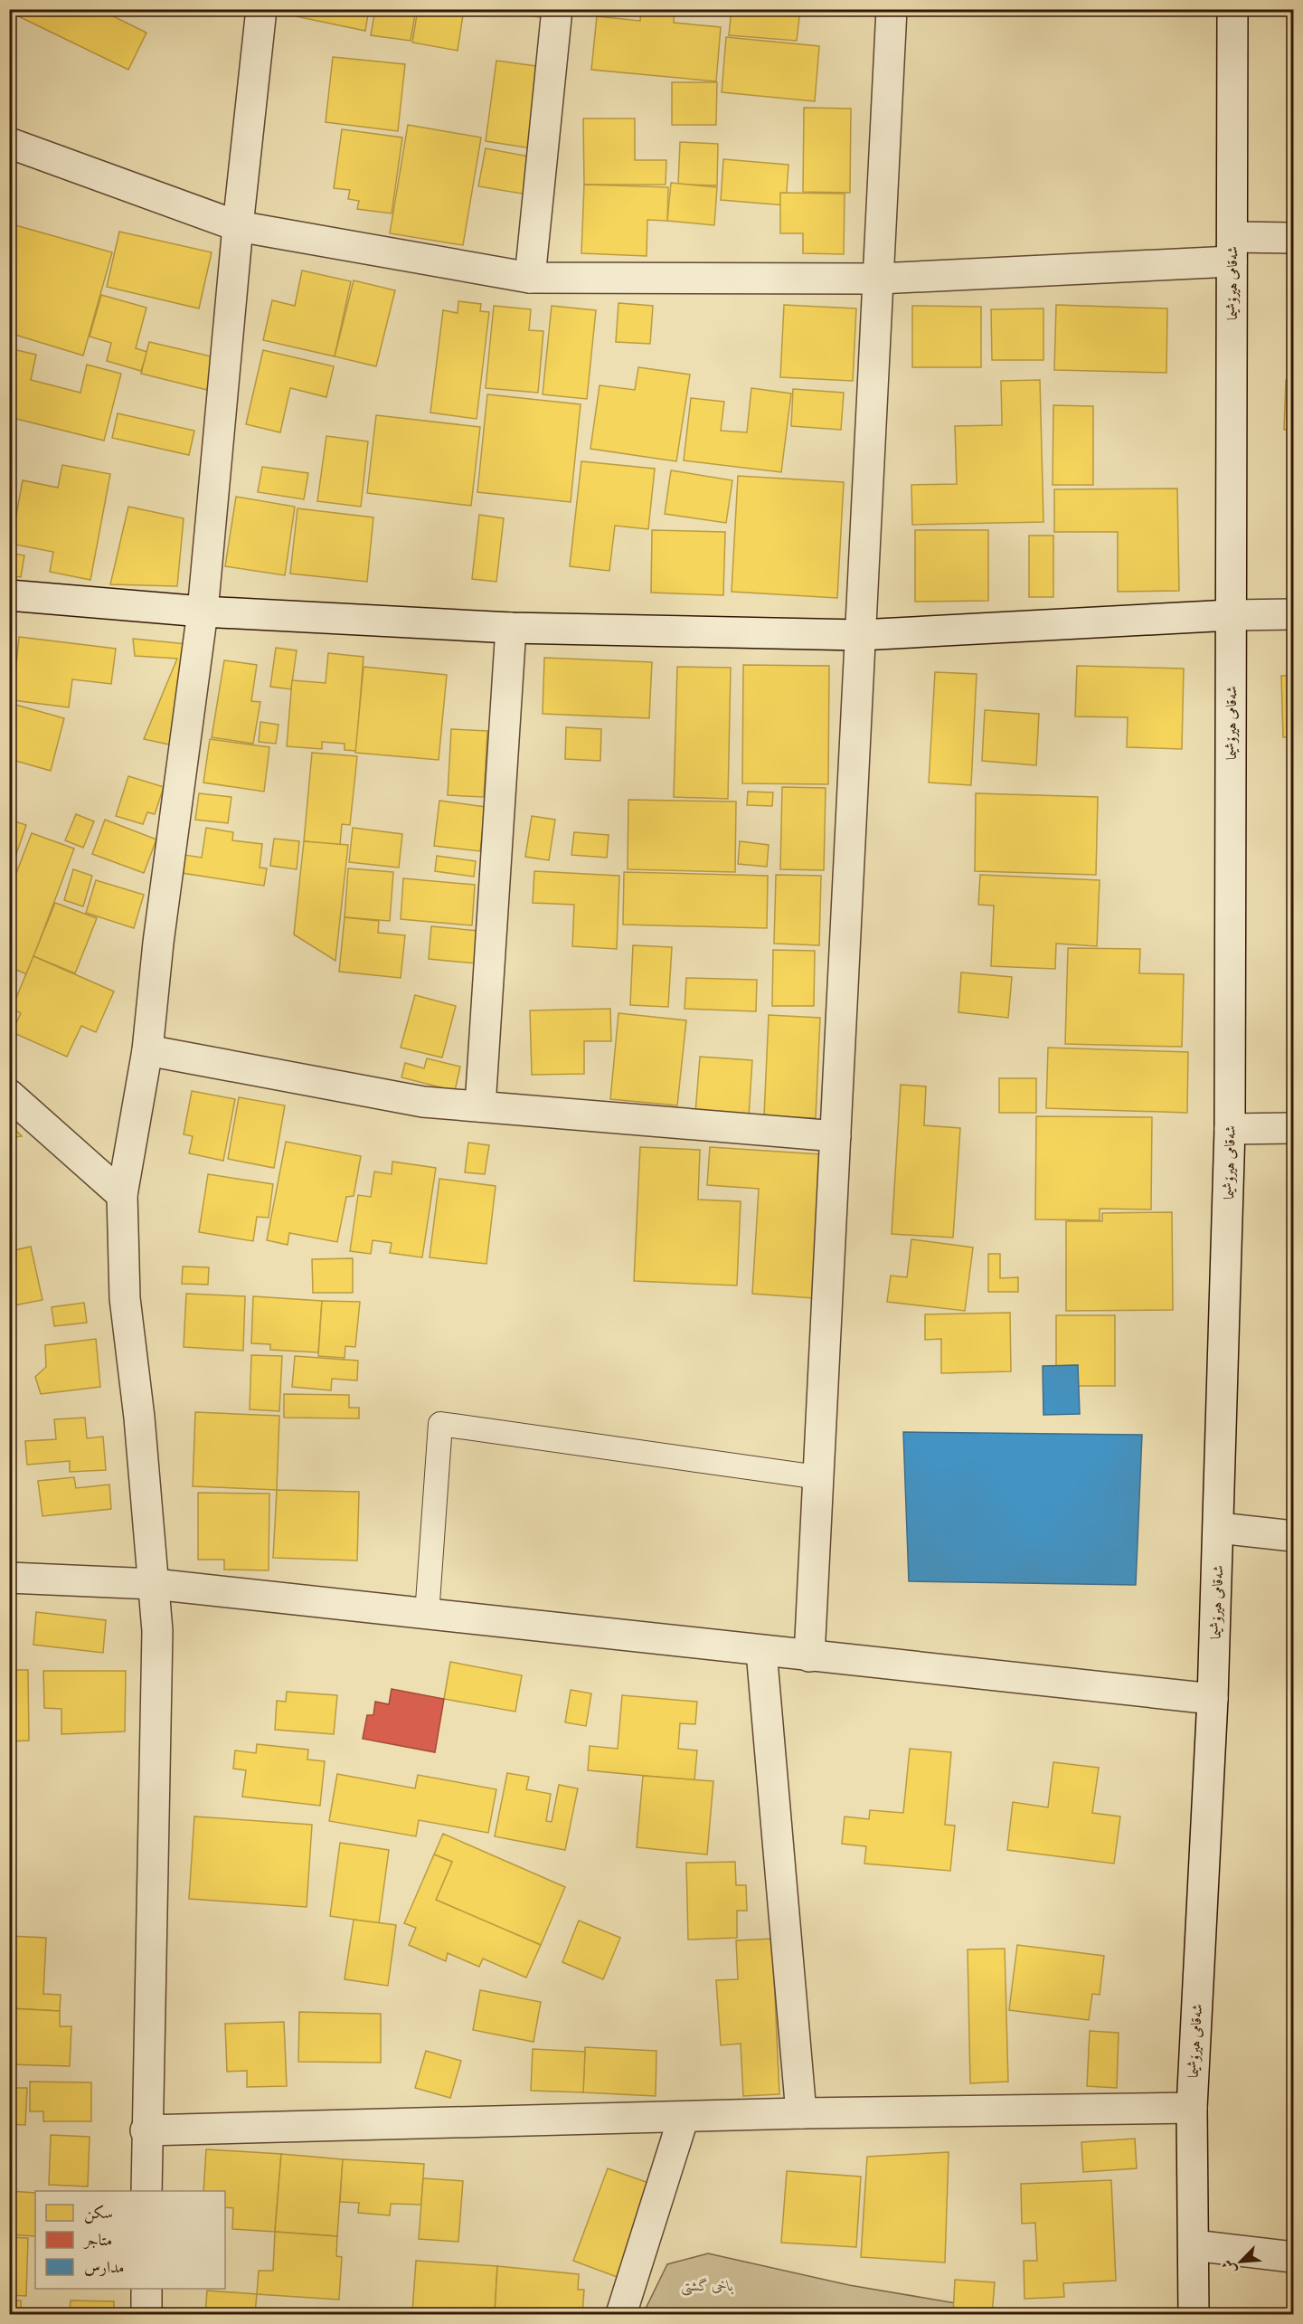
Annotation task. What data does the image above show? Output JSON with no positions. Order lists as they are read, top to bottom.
{
  "streets": {
    "street": ["شەقامی هیرۆشیما"]
  },
  "parks": ["باخی گشتی"],
  "legend": ["سكن", "متاجر", "مدارس"],
  "north": "bottom left"
}
